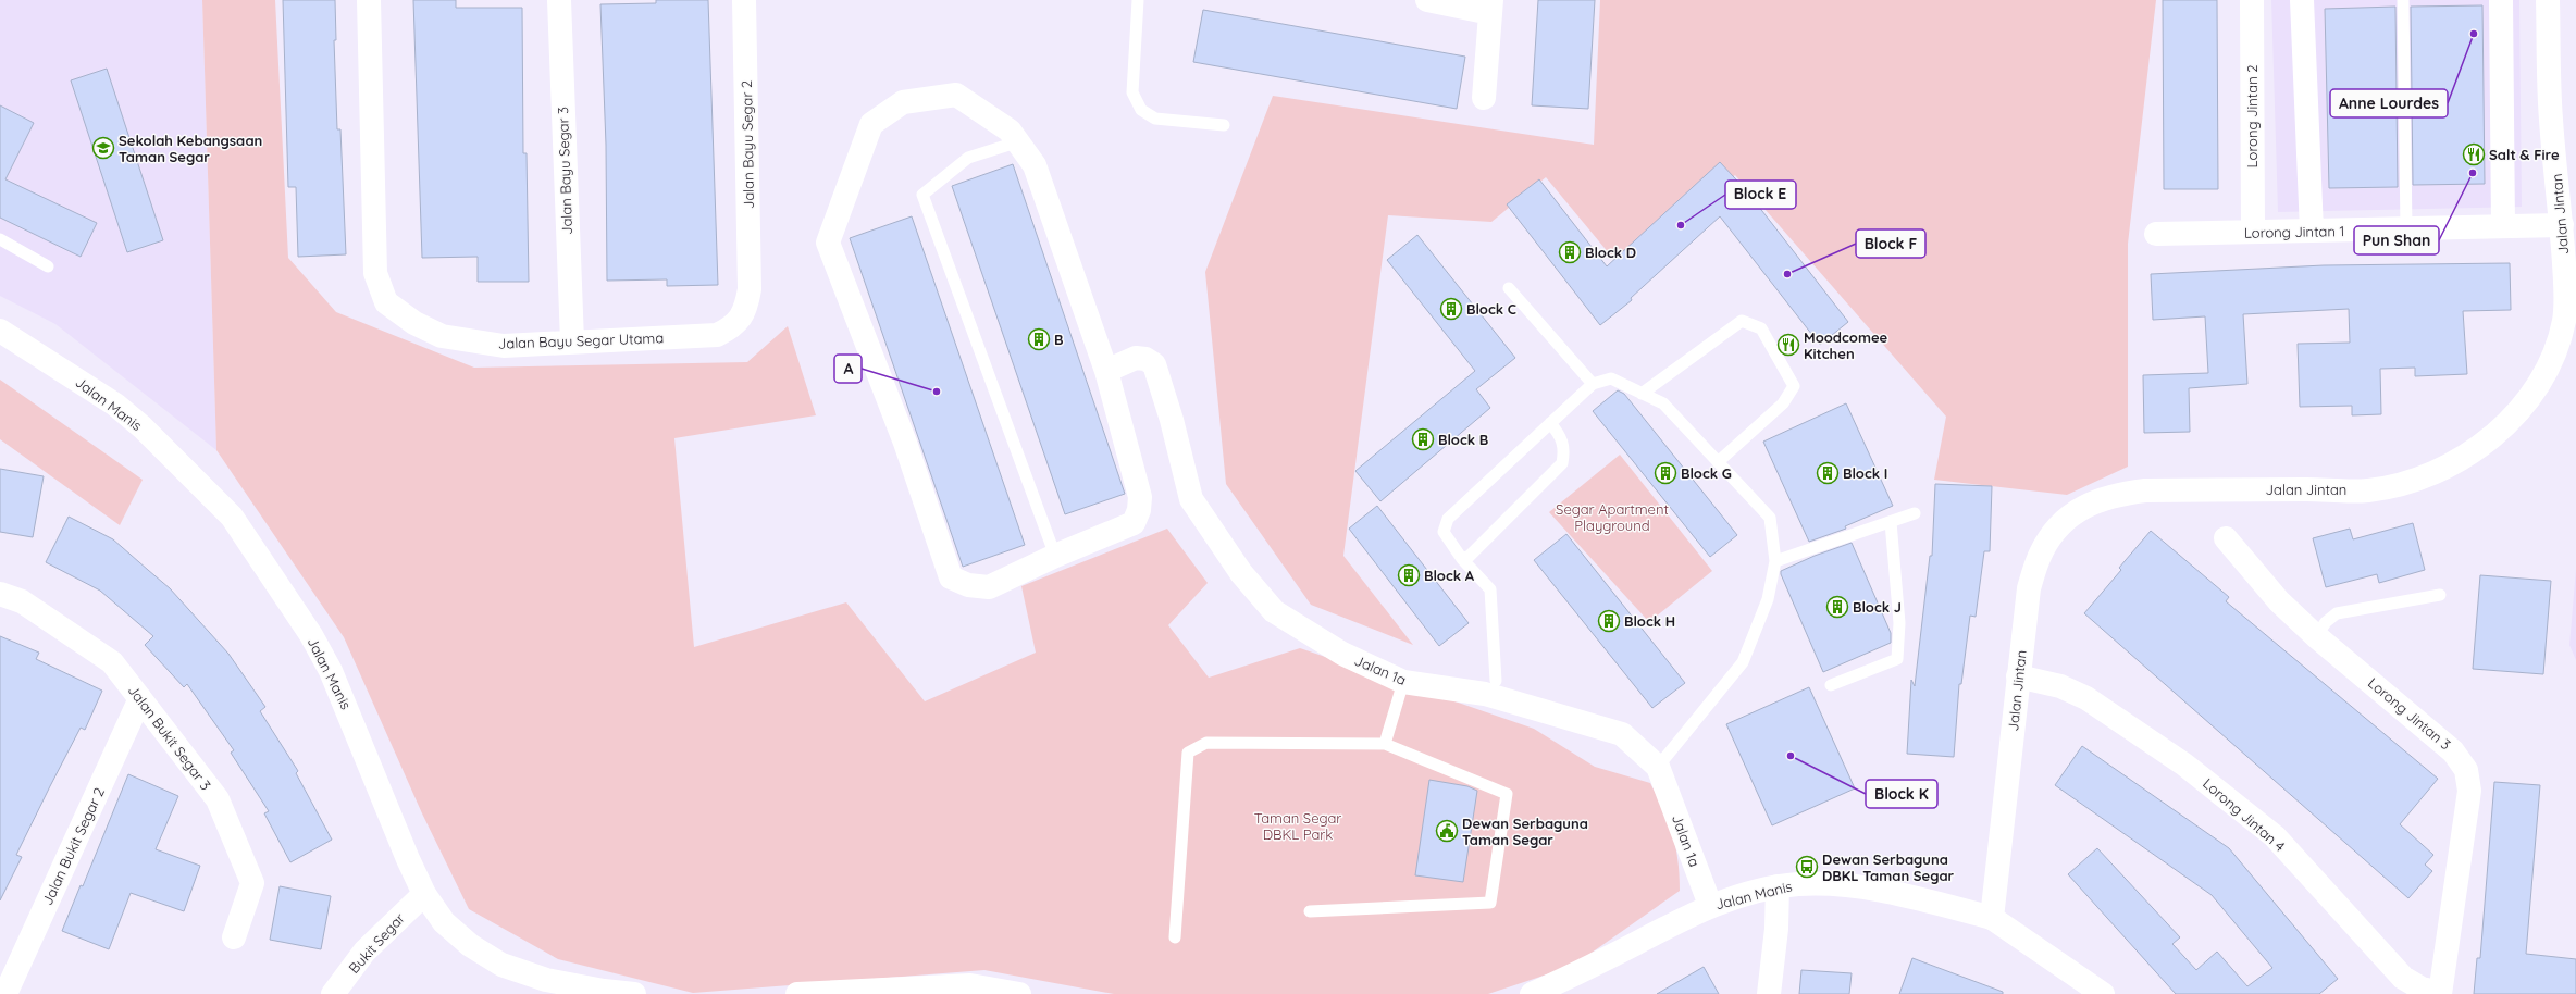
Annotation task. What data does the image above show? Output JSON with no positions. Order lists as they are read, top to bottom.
{
  "streets": {
    "street": [
      "Lorong Jintan 2",
      "Jalan Bayu Segar 2",
      "Jalan Bayu Segar 3",
      "Jalan Jintan",
      "Lorong Jintan 1",
      "Jalan Bayu Segar Utama",
      "Jalan Manis",
      "Jalan 1a",
      "Lorong Jintan 3",
      "Jalan Bukit Segar 3",
      "Lorong Jintan 4",
      "Jalan Bukit Segar 2",
      "Bukit Segar"
    ]
  },
  "crossings": [
    ["Lorong Jintan 2", "Lorong Jintan 1"],
    ["Jalan Bayu Segar 2", "Jalan Bayu Segar Utama"],
    ["Jalan Bayu Segar 3", "Jalan Bayu Segar Utama"],
    ["Jalan Jintan", "Lorong Jintan 1"],
    ["Jalan Jintan", "Jalan Manis"],
    ["Jalan Jintan", "Lorong Jintan 4"],
    ["Jalan Manis", "Jalan 1a"],
    ["Jalan Manis", "Bukit Segar"],
    ["Lorong Jintan 3", "Lorong Jintan 4"],
    ["Jalan Bukit Segar 3", "Jalan Bukit Segar 2"]
  ],
  "parks": ["Segar Apartment Playground", "Taman Segar DBKL Park"],
  "places": {
    "other": [
      "Anne Lourdes",
      "Pun Shan",
      "Block E",
      "Block F",
      "A",
      "Block K"
    ],
    "school or university": ["Sekolah Kebangsaan Taman Segar"],
    "restaurant": ["Salt & Fire", "Moodcomee Kitchen"],
    "building": [
      "Block D",
      "Block C",
      "B",
      "Block B",
      "Block G",
      "Block I",
      "Block A",
      "Block J",
      "Block H"
    ],
    "public building": ["Dewan Serbaguna Taman Segar"],
    "bus stop": ["Dewan Serbaguna DBKL Taman Segar"]
  }
}
